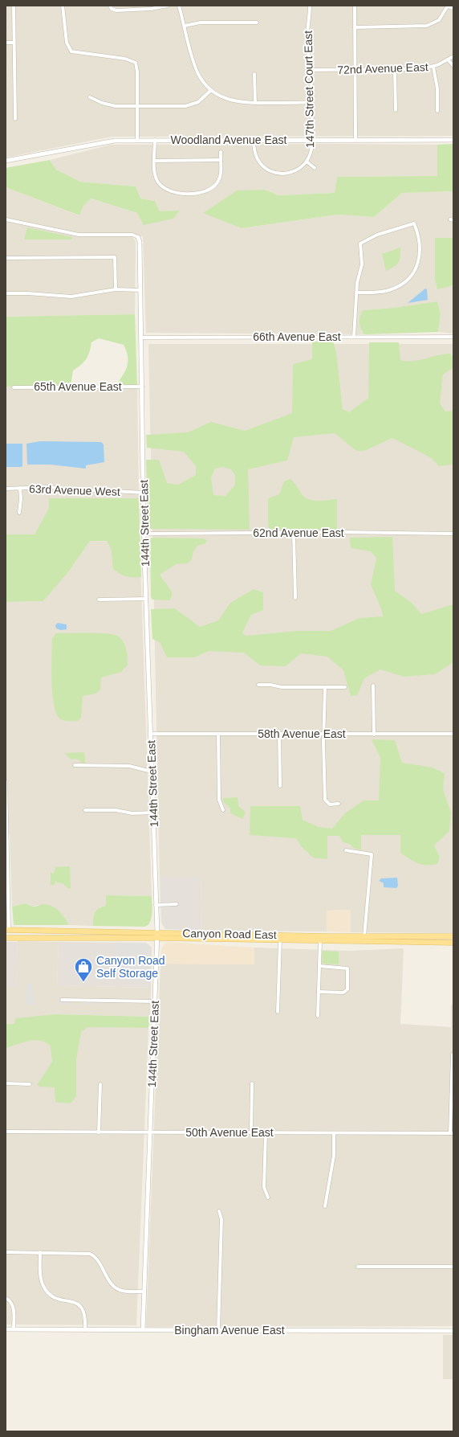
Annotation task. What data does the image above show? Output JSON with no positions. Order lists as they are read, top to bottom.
{
  "streets": {
    "main road": ["Canyon Road East"],
    "street": [
      "72nd Avenue East",
      "147th Street Court East",
      "Woodland Avenue East",
      "66th Avenue East",
      "65th Avenue East",
      "63rd Avenue West",
      "144th Street East",
      "62nd Avenue East",
      "58th Avenue East",
      "50th Avenue East",
      "Bingham Avenue East"
    ]
  },
  "crossings": [
    ["72nd Avenue East", "147th Street Court East"],
    ["147th Street Court East", "Woodland Avenue East"],
    ["66th Avenue East", "144th Street East"],
    ["65th Avenue East", "144th Street East"],
    ["63rd Avenue West", "144th Street East"],
    ["144th Street East", "62nd Avenue East"],
    ["144th Street East", "58th Avenue East"],
    ["144th Street East", "Canyon Road East"],
    ["144th Street East", "50th Avenue East"],
    ["144th Street East", "Bingham Avenue East"]
  ],
  "places": {
    "shop": ["Canyon Road Self Storage"]
  }
}
